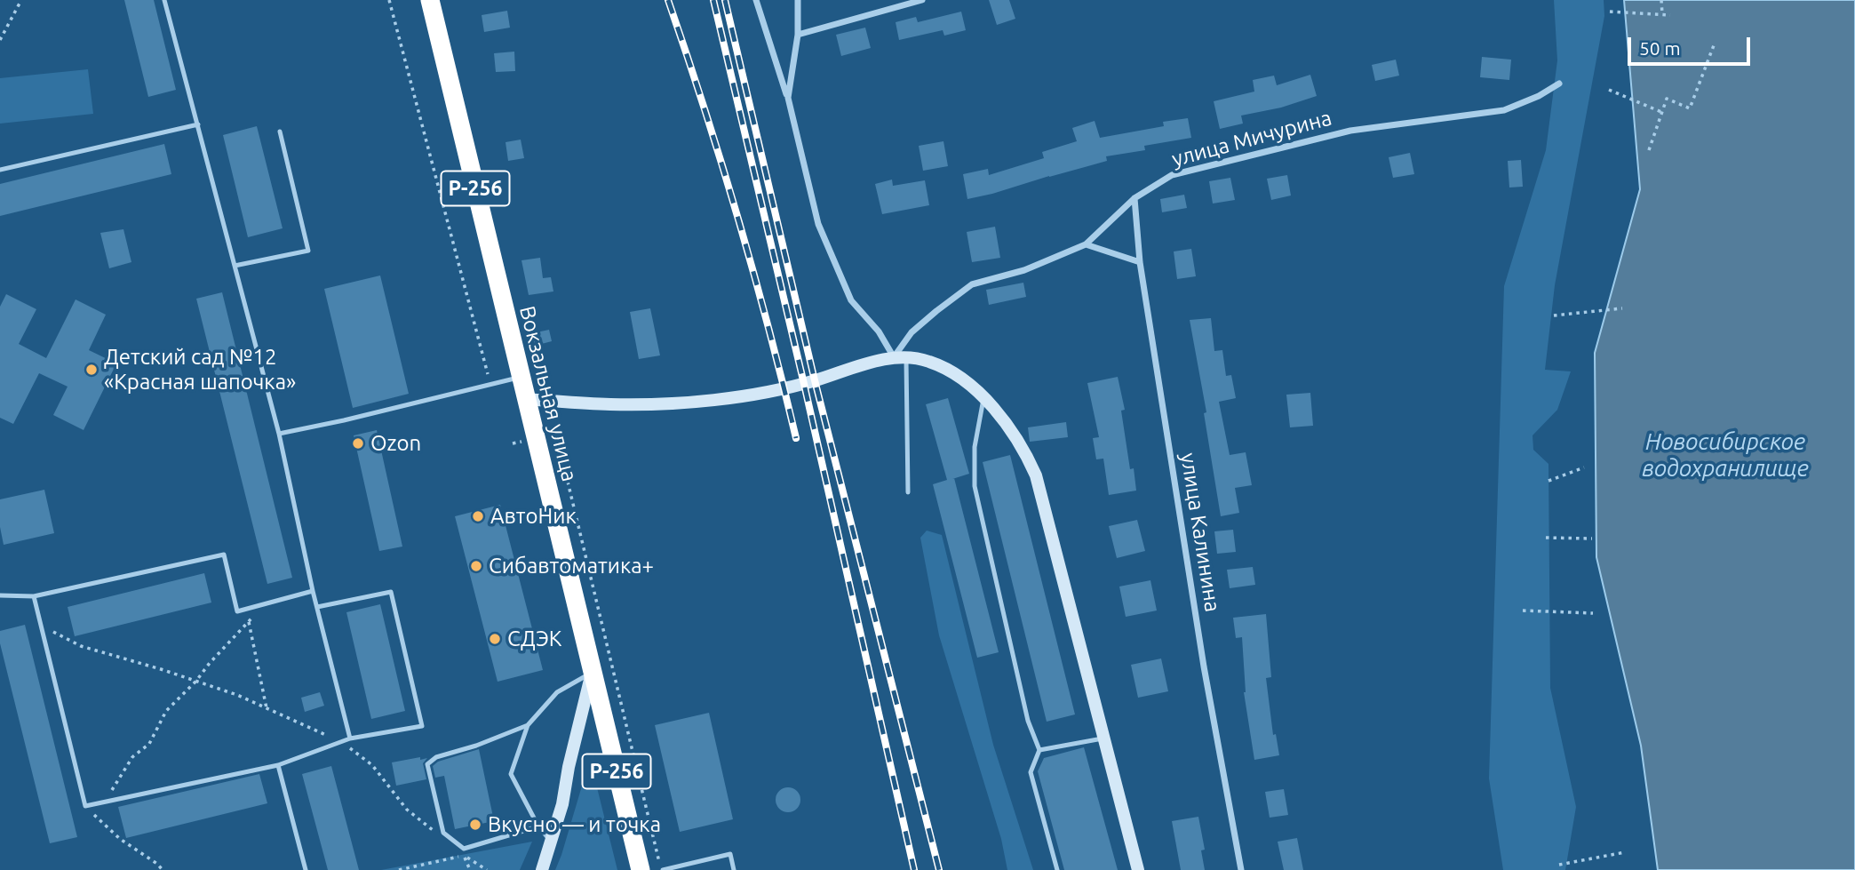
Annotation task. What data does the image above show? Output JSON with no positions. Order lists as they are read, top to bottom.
{
  "streets": {
    "highway": ["Р-256", "Вокзальная улица"],
    "street": ["улица Мичурина", "улица Калинина"]
  },
  "crossings": [
    ["улица Мичурина", "улица Калинина"]
  ],
  "water": ["Новосибирское водохранилище"],
  "places": [
    "Детский сад №12 «Красная шапочка»",
    "Ozon",
    "АвтоНик",
    "Сибавтоматика+",
    "СДЭК",
    "Вкусно — и точка"
  ],
  "scale_bar": "50 m"
}
